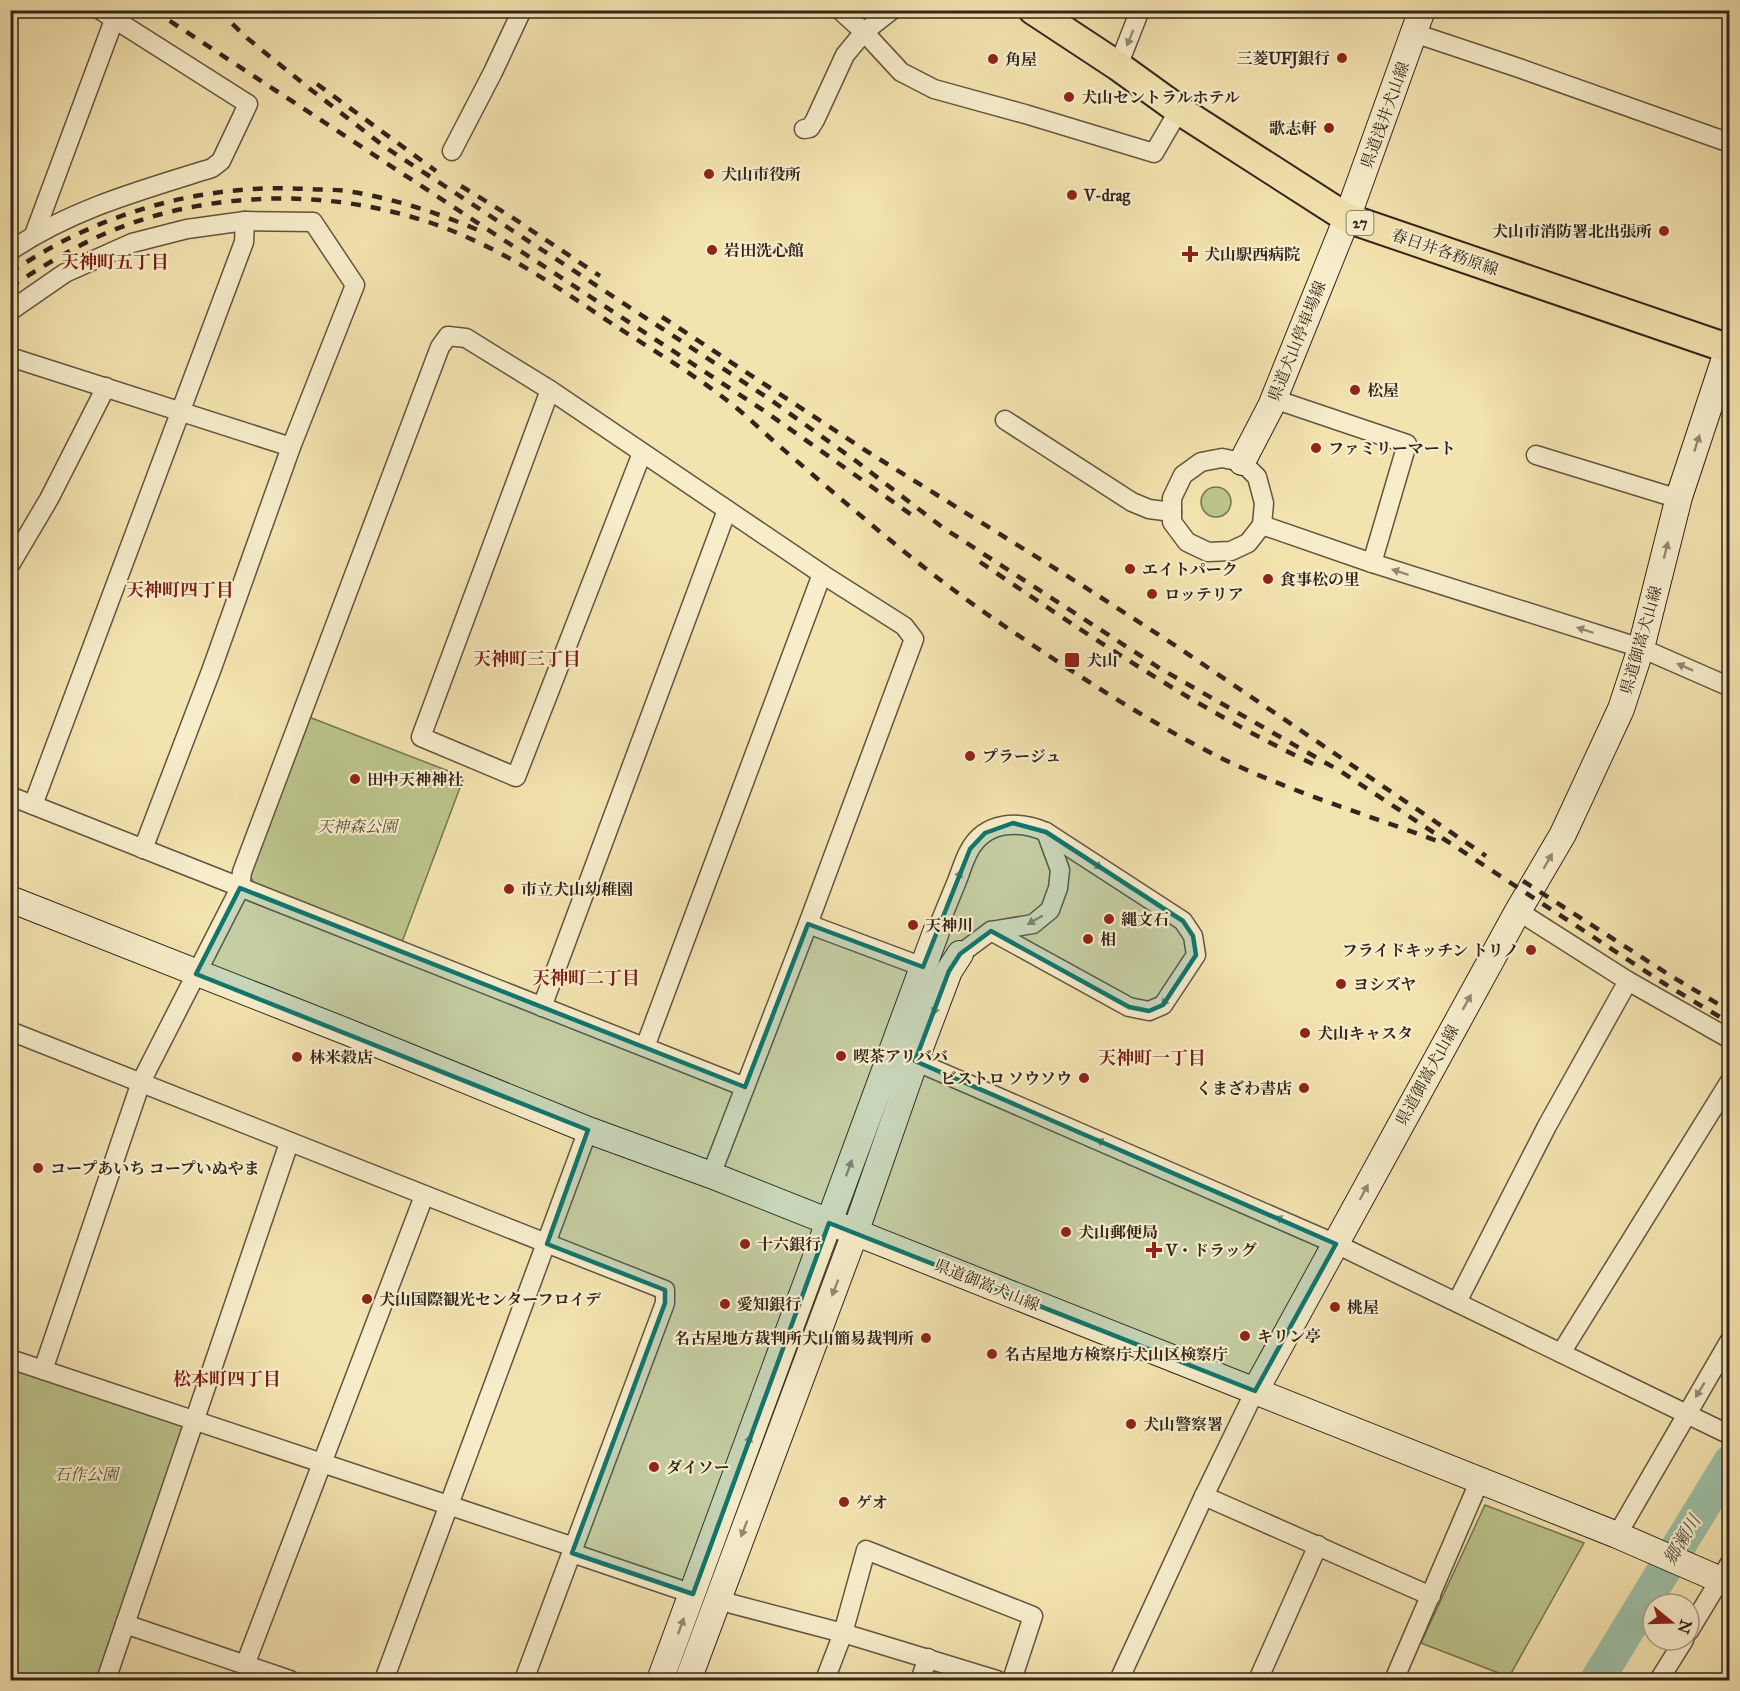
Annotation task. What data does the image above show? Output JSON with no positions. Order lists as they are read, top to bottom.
{
  "streets": {
    "main road": [
      "県道浅井犬山線",
      "27",
      "春日井各務原線",
      "県道犬山停車場線",
      "県道御嵩犬山線"
    ]
  },
  "crossings": [
    ["県道浅井犬山線", "春日井各務原線"],
    ["県道浅井犬山線", "県道犬山停車場線"],
    ["春日井各務原線", "県道犬山停車場線"],
    ["春日井各務原線", "県道御嵩犬山線"]
  ],
  "one_way": ["県道御嵩犬山線"],
  "districts": [
    "天神町五丁目",
    "天神町四丁目",
    "天神町三丁目",
    "天神町二丁目",
    "天神町一丁目",
    "松本町四丁目"
  ],
  "water": ["郷瀬川"],
  "parks": ["天神森公園", "石作公園"],
  "places": {
    "other": [
      "三菱UFJ銀行",
      "角屋",
      "犬山セントラルホテル",
      "歌志軒",
      "犬山市役所",
      "V-drag",
      "犬山市消防署北出張所",
      "岩田洗心館",
      "松屋",
      "ファミリーマート",
      "エイトパーク",
      "食事松の里",
      "ロッテリア",
      "プラージュ",
      "田中天神神社",
      "市立犬山幼稚園",
      "縄文石",
      "天神川",
      "相",
      "フライドキッチン トリノ",
      "ヨシズヤ",
      "犬山キャスタ",
      "喫茶アリババ",
      "林米穀店",
      "ビストロ ソウソウ",
      "くまざわ書店",
      "コープあいち コープいぬやま",
      "犬山郵便局",
      "十六銀行",
      "犬山国際観光センターフロイデ",
      "愛知銀行",
      "桃屋",
      "キリン亭",
      "名古屋地方裁判所犬山簡易裁判所",
      "名古屋地方検察庁犬山区検察庁",
      "犬山警察署",
      "ダイソー",
      "ゲオ"
    ],
    "health": ["犬山駅西病院", "V・ドラッグ"],
    "transit": ["犬山"]
  },
  "north": "right"
}
